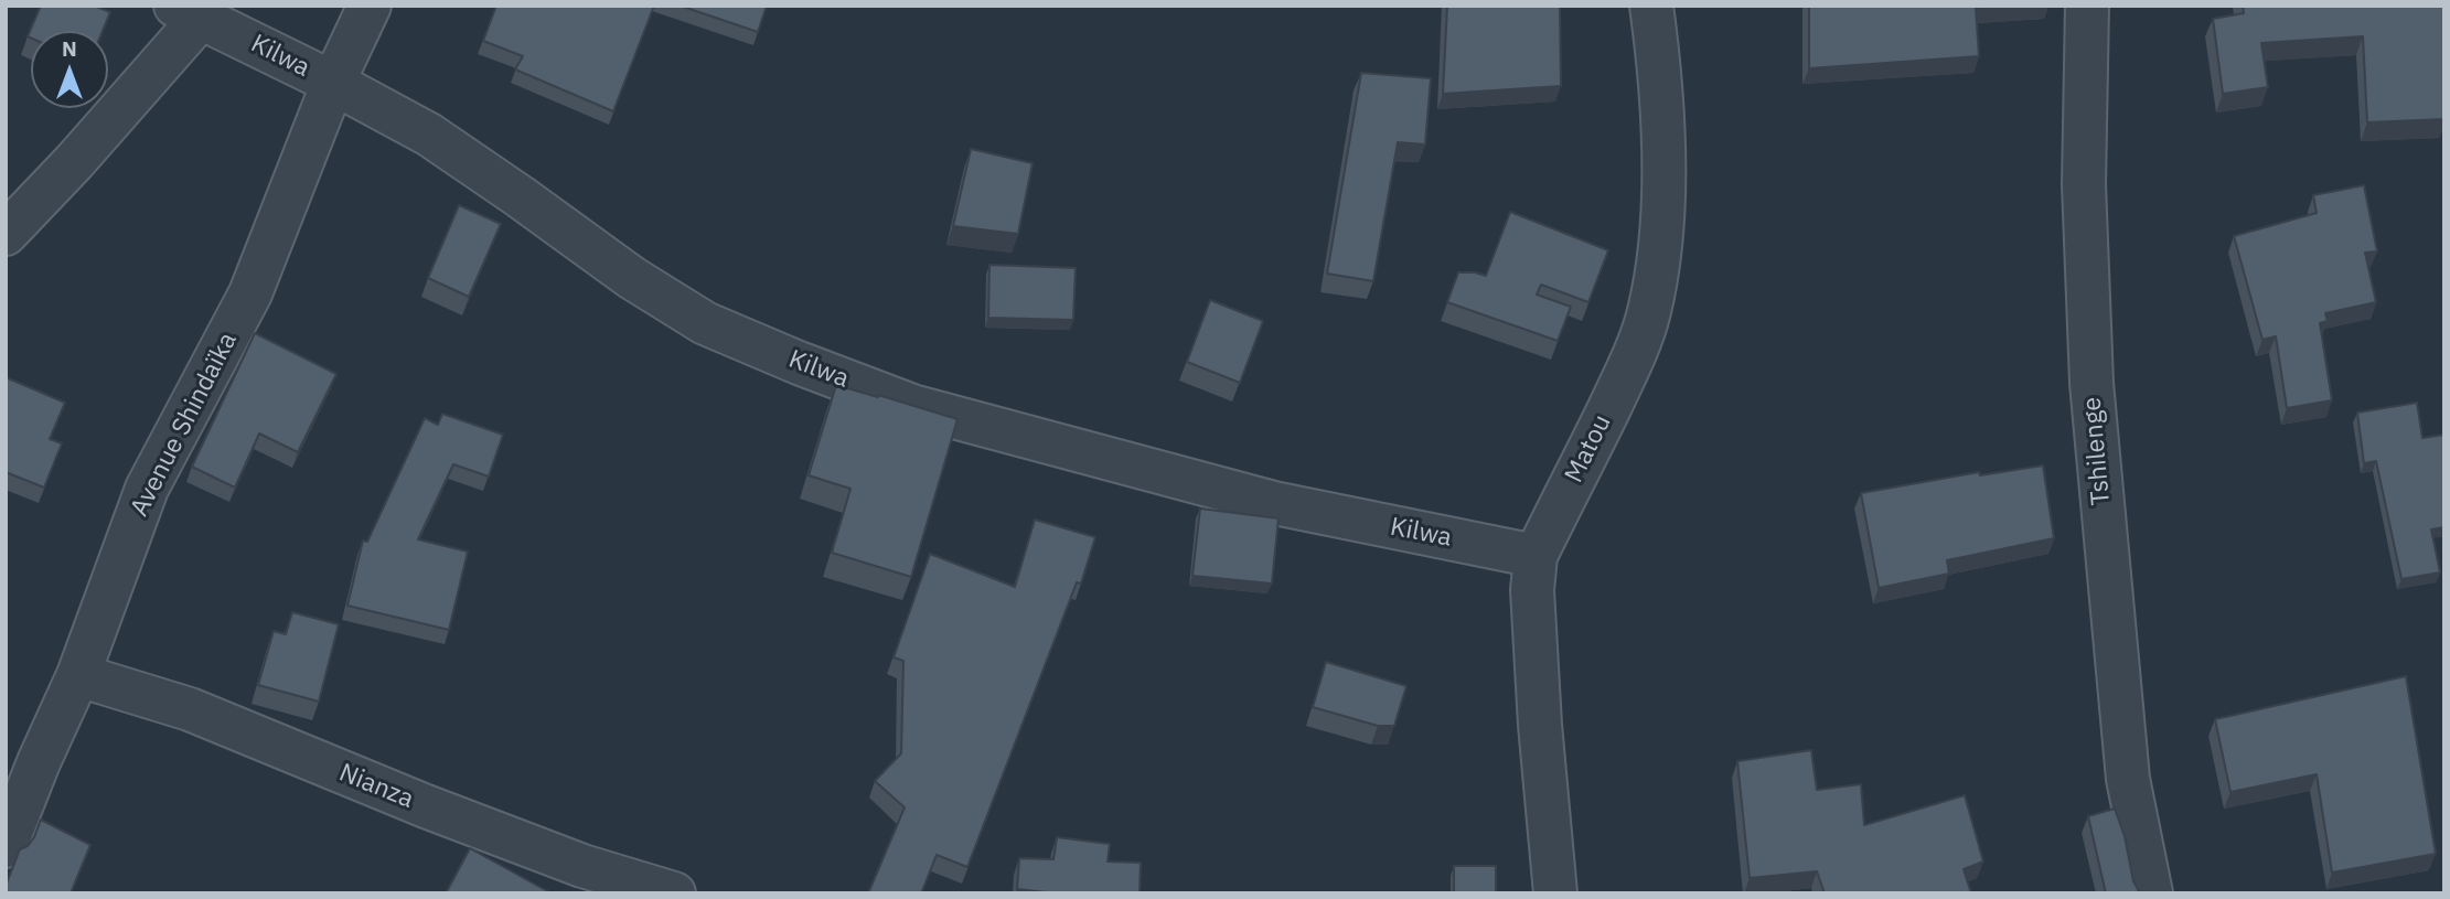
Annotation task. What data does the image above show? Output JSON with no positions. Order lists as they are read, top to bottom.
{
  "streets": {
    "street": [
      "Kilwa",
      "Avenue Shindaïka",
      "Matou",
      "Tshilenge",
      "Nianza"
    ]
  },
  "crossings": [
    ["Kilwa", "Avenue Shindaïka"],
    ["Kilwa", "Matou"],
    ["Avenue Shindaïka", "Nianza"]
  ],
  "north": "top"
}
